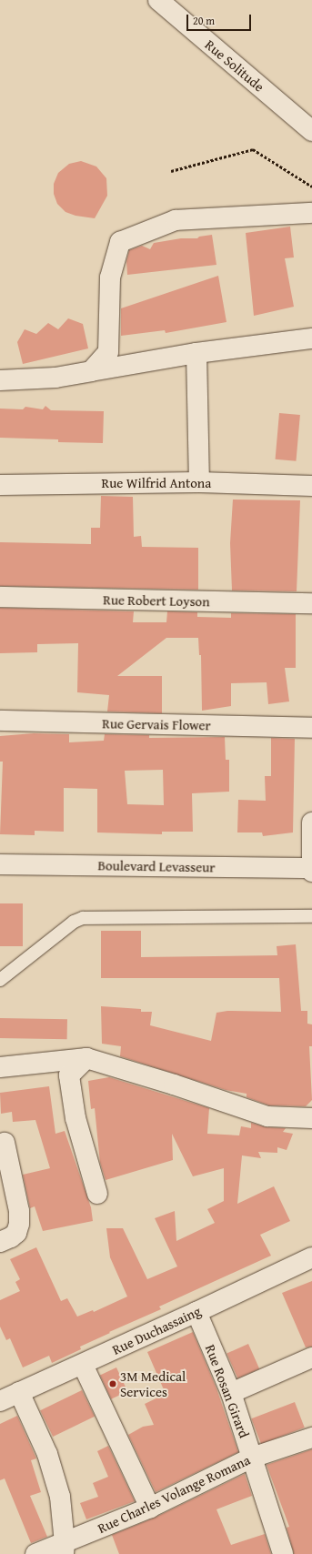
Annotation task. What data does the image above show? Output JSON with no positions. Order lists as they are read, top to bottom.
{
  "streets": {
    "street": [
      "Rue Solitude",
      "Rue Wilfrid Antona",
      "Rue Robert Loyson",
      "Rue Gervais Flower",
      "Boulevard Levasseur",
      "Rue Duchassaing",
      "Rue Rosan Girard",
      "Rue Charles Volange Romana"
    ]
  },
  "crossings": [
    ["Rue Duchassaing", "Rue Rosan Girard"],
    ["Rue Rosan Girard", "Rue Charles Volange Romana"]
  ],
  "places": ["3M Medical Services"],
  "scale_bar": "20 m"
}
